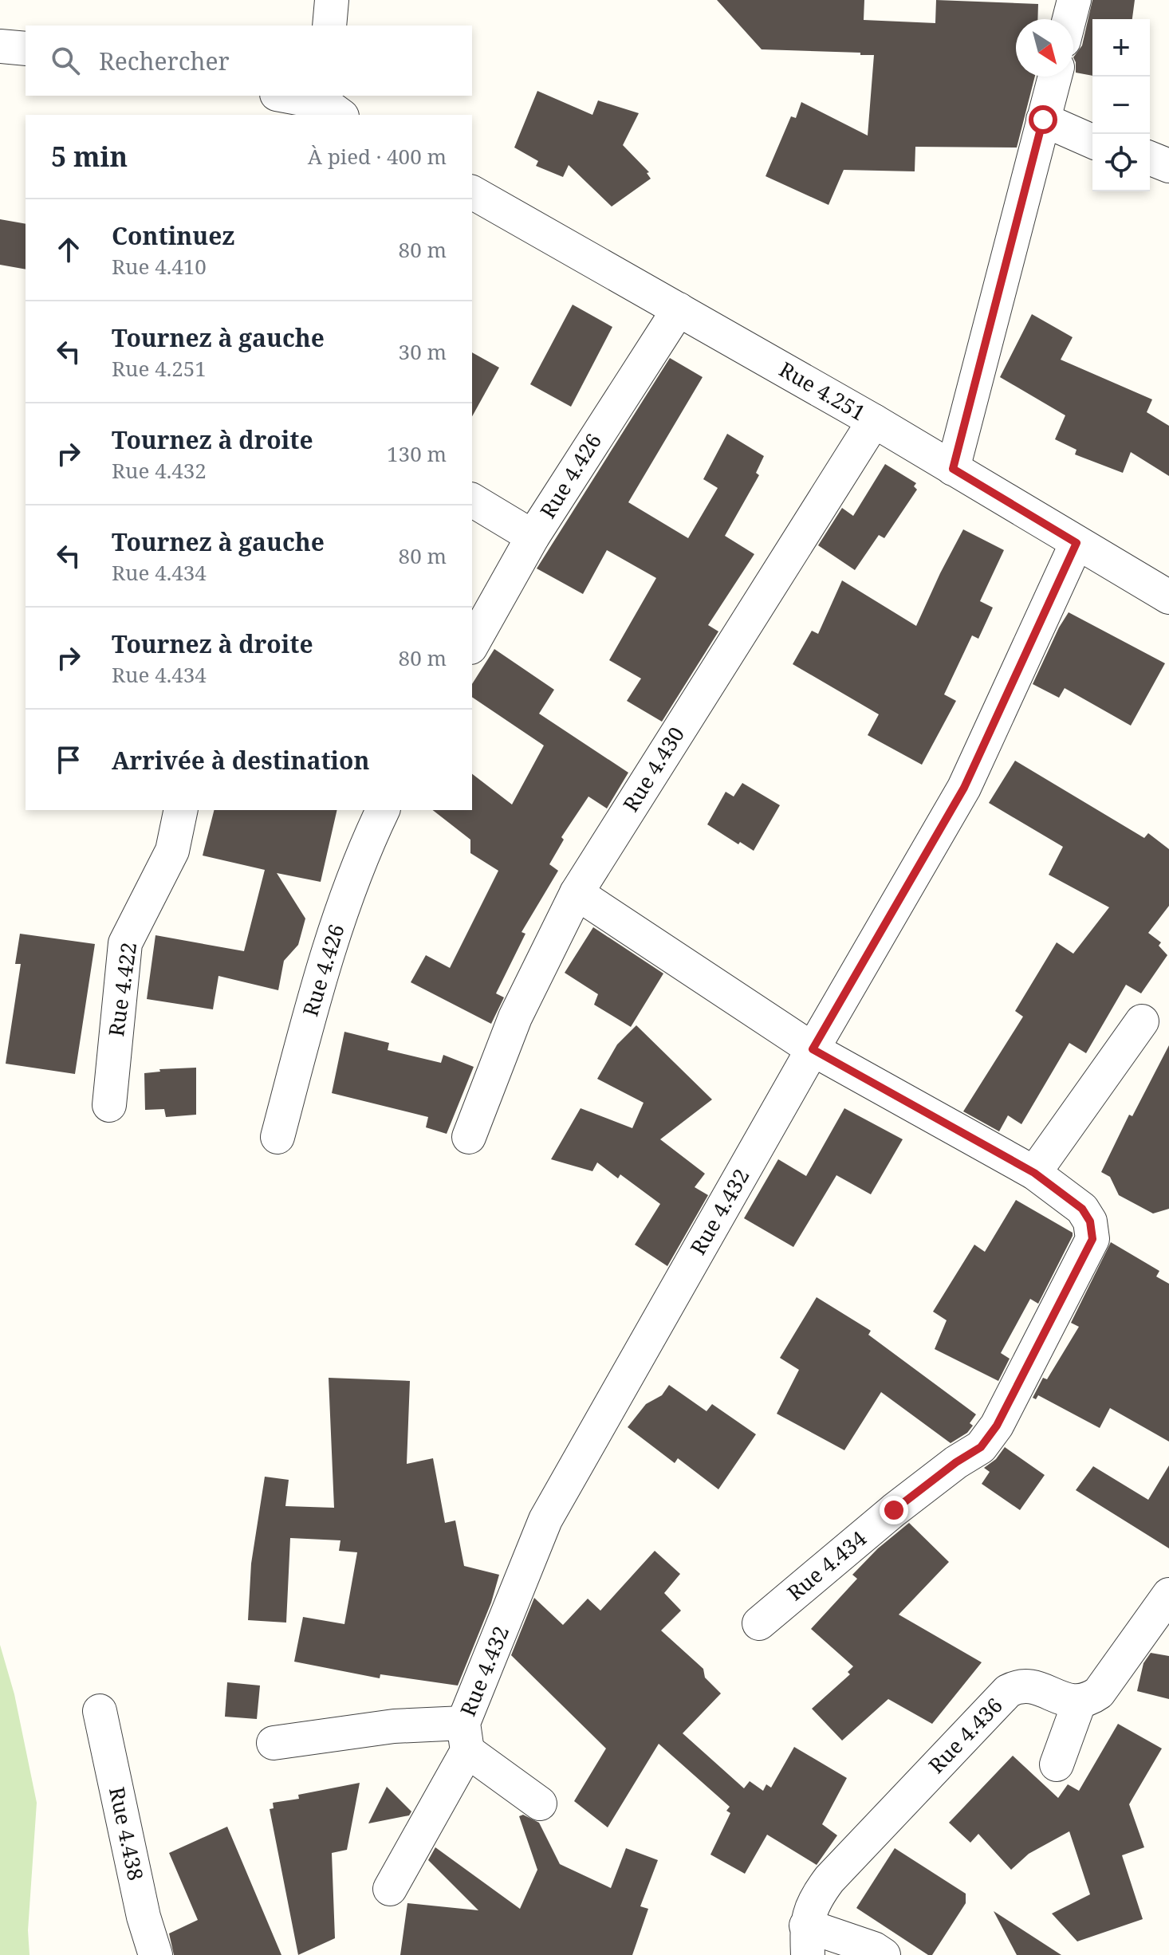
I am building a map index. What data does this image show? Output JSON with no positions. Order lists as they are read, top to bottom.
{
  "streets": {
    "street": [
      "Rue 4.251",
      "Rue 4.426",
      "Rue 4.430",
      "Rue 4.422",
      "Rue 4.432",
      "Rue 4.434",
      "Rue 4.436",
      "Rue 4.438"
    ]
  },
  "crossings": [
    ["Rue 4.251", "Rue 4.426"],
    ["Rue 4.251", "Rue 4.430"],
    ["Rue 4.251", "Rue 4.432"],
    ["Rue 4.430", "Rue 4.434"],
    ["Rue 4.432", "Rue 4.434"]
  ],
  "north": "bottom right",
  "page": {
    "map_buttons": ["+", "−"],
    "search": "Rechercher",
    "heading": ["5 min", "À pied · 400 m"],
    "list": [
      ["Continuez", "Rue 4.410", "80 m"],
      ["Tournez à gauche", "Rue 4.251", "30 m"],
      ["Tournez à droite", "Rue 4.432", "130 m"],
      ["Tournez à gauche", "Rue 4.434", "80 m"],
      ["Tournez à droite", "Rue 4.434", "80 m"],
      "Arrivée à destination"
    ]
  }
}
